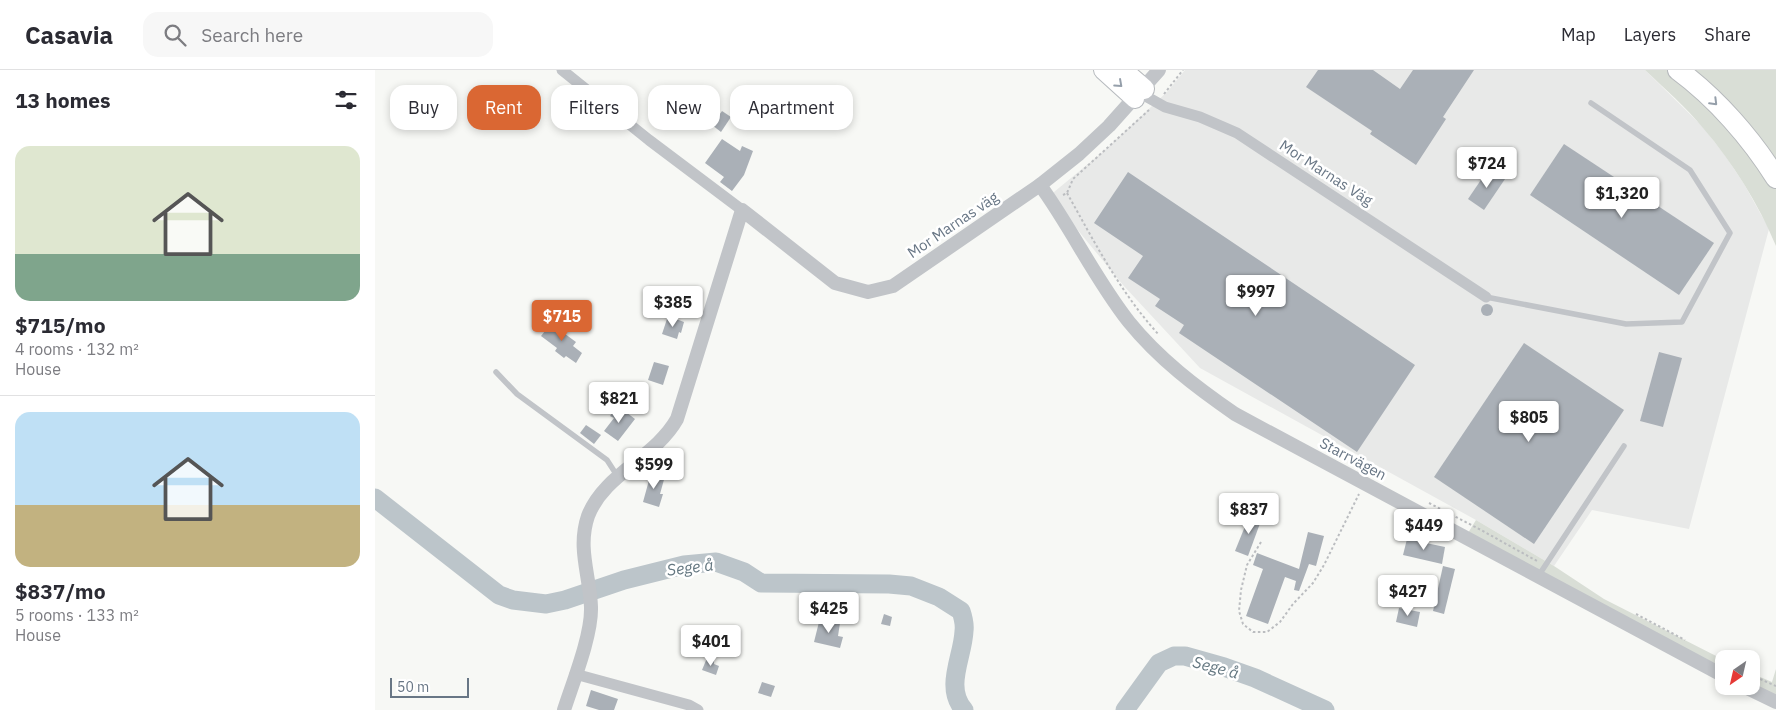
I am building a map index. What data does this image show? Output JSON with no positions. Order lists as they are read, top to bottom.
{
  "streets": {
    "street": ["Mor Marnas Väg", "Mor Marnas väg", "Starrvägen"]
  },
  "crossings": [
    ["Mor Marnas Väg", "Mor Marnas väg"],
    ["Mor Marnas väg", "Starrvägen"]
  ],
  "water": ["Sege å"],
  "scale_bar": "50 m",
  "north": "bottom left",
  "page": {
    "header": "Casavia",
    "search": "Search here",
    "nav": ["Map", "Layers", "Share"],
    "heading": "13 homes",
    "chip": [
      "Buy",
      "Rent",
      "Filters",
      "New",
      "Apartment"
    ],
    "list": [
      {
        "name": "$715/mo",
        "note": "4 rooms · 132 m² · House"
      },
      {
        "name": "$837/mo",
        "note": "5 rooms · 133 m² · House"
      }
    ],
    "price": [
      "$724",
      "$1,320",
      "$997",
      "$385",
      "$715",
      "$821",
      "$805",
      "$599",
      "$837",
      "$449",
      "$427",
      "$425",
      "$401"
    ],
    "scale": "50 m"
  }
}
